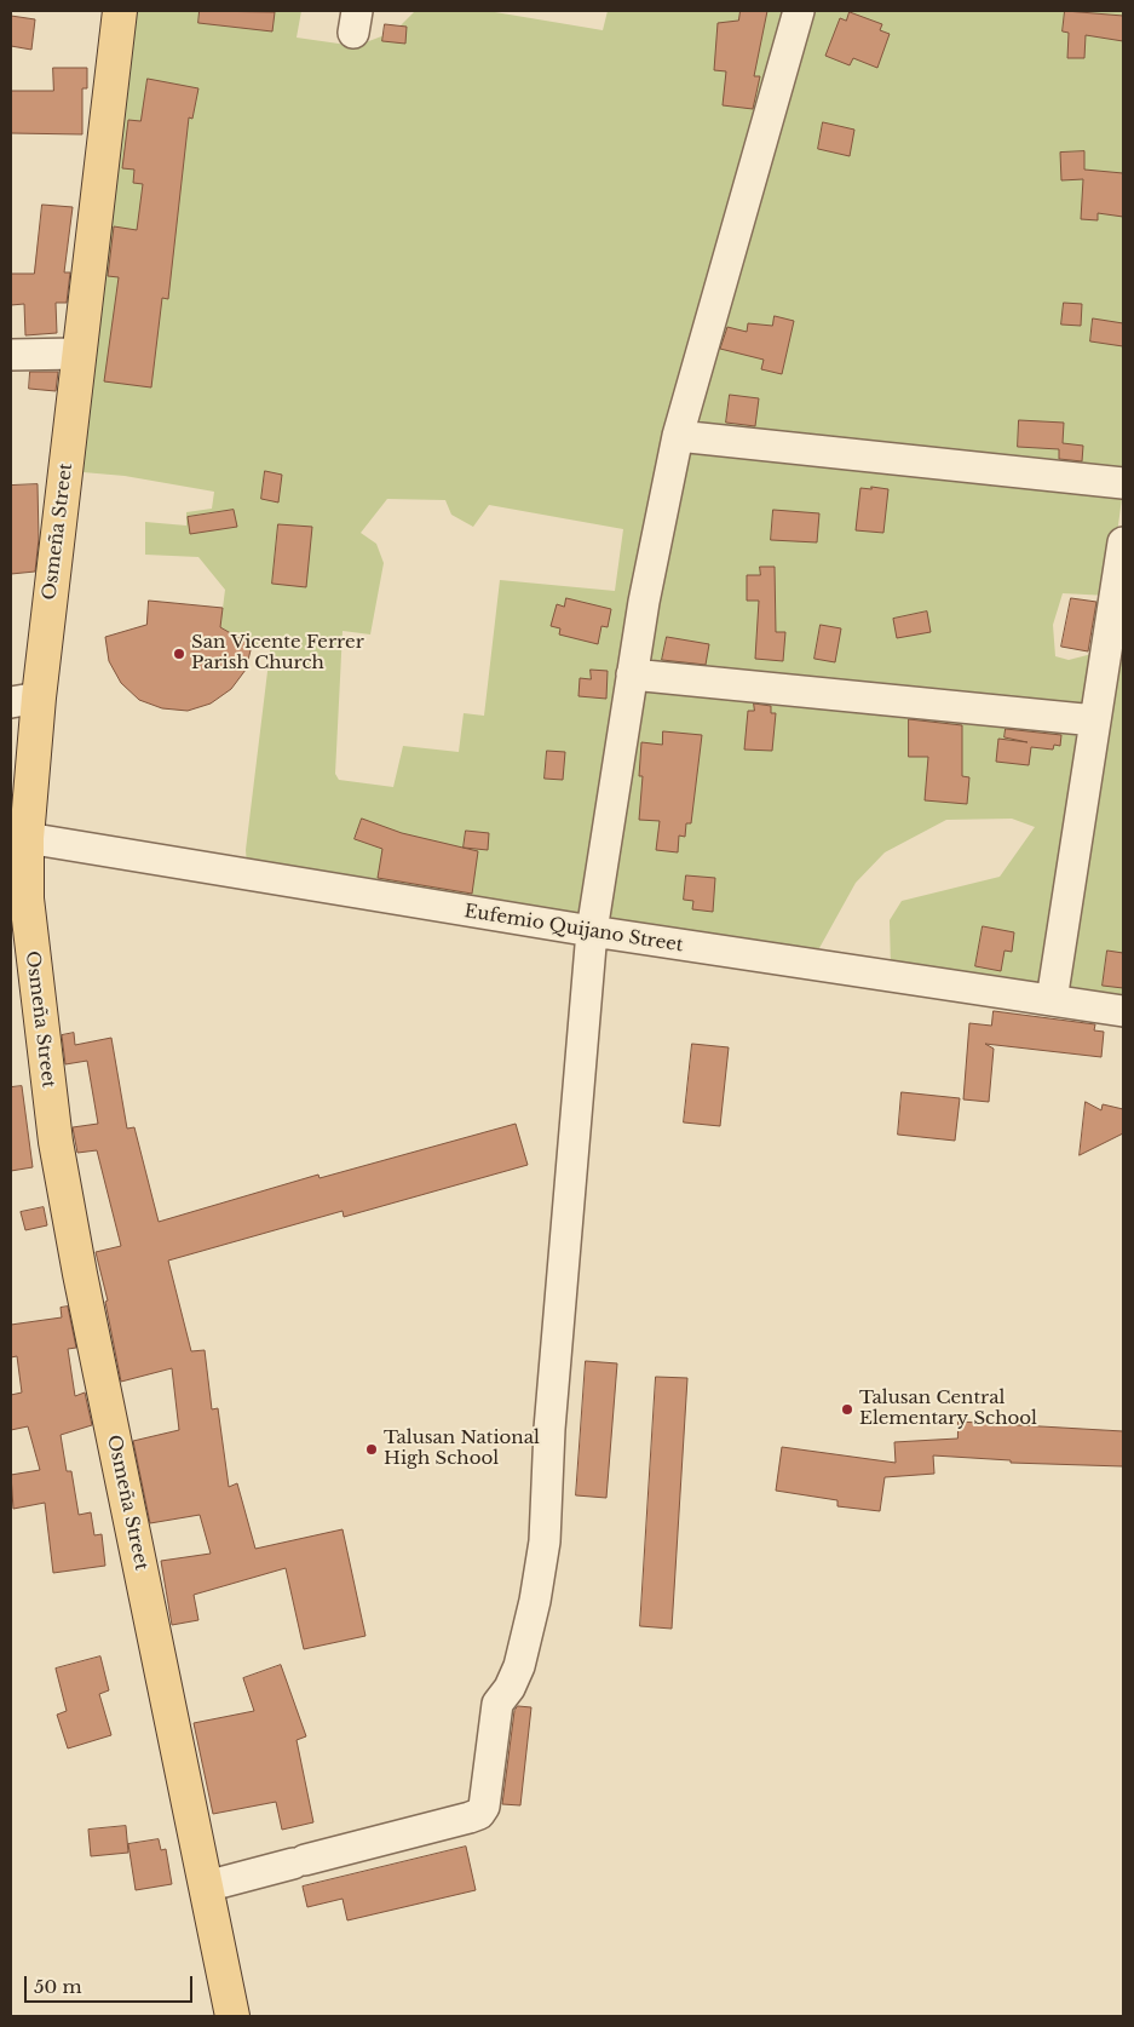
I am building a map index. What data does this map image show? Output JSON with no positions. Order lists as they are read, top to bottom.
{
  "streets": {
    "main road": ["Osmeña Street"],
    "street": ["Eufemio Quijano Street"]
  },
  "crossings": [
    ["Osmeña Street", "Eufemio Quijano Street"]
  ],
  "places": ["San Vicente Ferrer Parish Church", "Talusan Central Elementary School", "Talusan National High School"],
  "scale_bar": "50 m"
}
